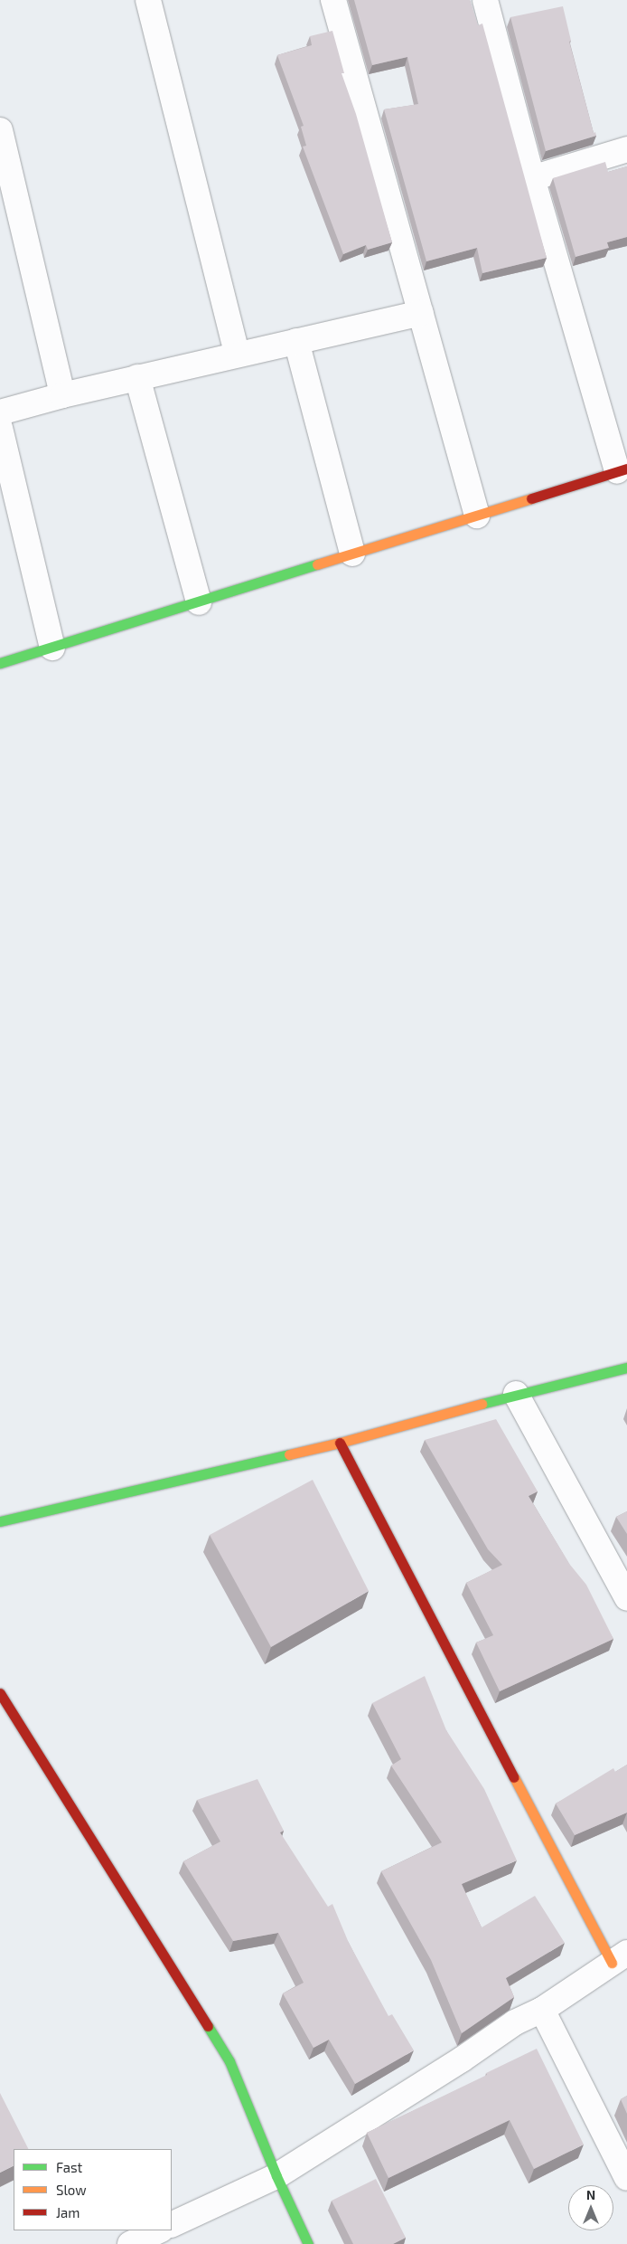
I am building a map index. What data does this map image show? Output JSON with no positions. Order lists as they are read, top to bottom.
{
  "legend": ["Fast", "Slow", "Jam"],
  "north": "top"
}
